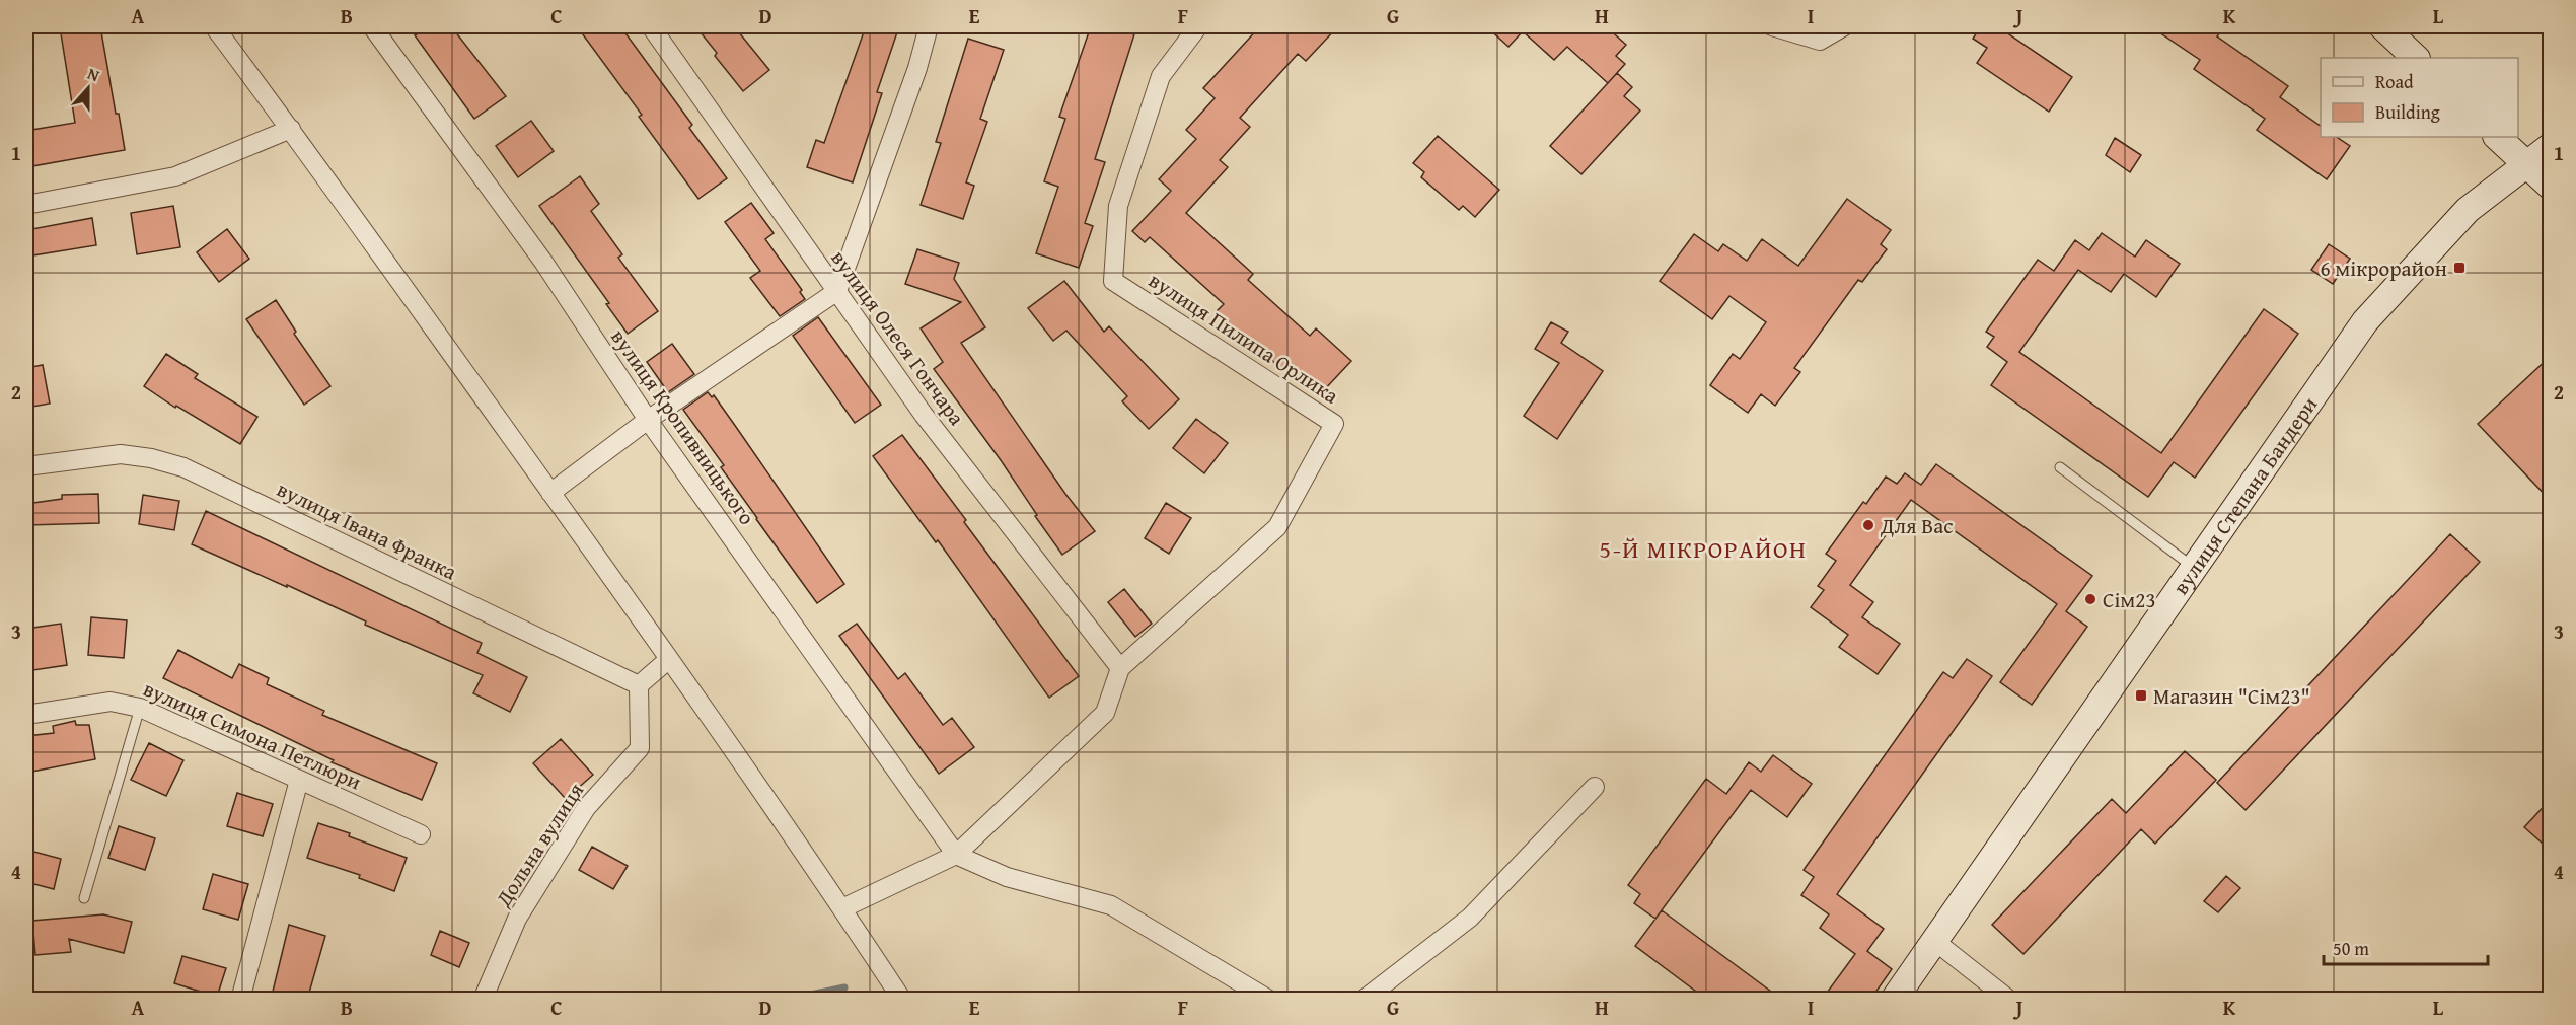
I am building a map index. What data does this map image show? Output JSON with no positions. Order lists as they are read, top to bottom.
{
  "streets": {
    "street": [
      "вулиця Олеся Гончара",
      "вулиця Пилипа Орлика",
      "вулиця Кропивницького",
      "вулиця Степана Бандери",
      "вулиця Івана Франка",
      "вулиця Симона Петлюри",
      "Дольна вулиця"
    ]
  },
  "crossings": [
    ["вулиця Олеся Гончара", "вулиця Пилипа Орлика"],
    ["вулиця Івана Франка", "Дольна вулиця"]
  ],
  "districts": ["5-Й МІКРОРАЙОН"],
  "places": {
    "transit": ["6 мікрорайон", "Магазин \"Сім23\""],
    "other": ["Для Вас", "Сім23"]
  },
  "legend": ["Road", "Building"],
  "scale_bar": "50 m",
  "north": "top",
  "grid": {
    "columns": [
      "A",
      "B",
      "C",
      "D",
      "E",
      "F",
      "G",
      "H",
      "I",
      "J",
      "K",
      "L"
    ],
    "rows": [
      "1",
      "2",
      "3",
      "4"
    ]
  }
}
